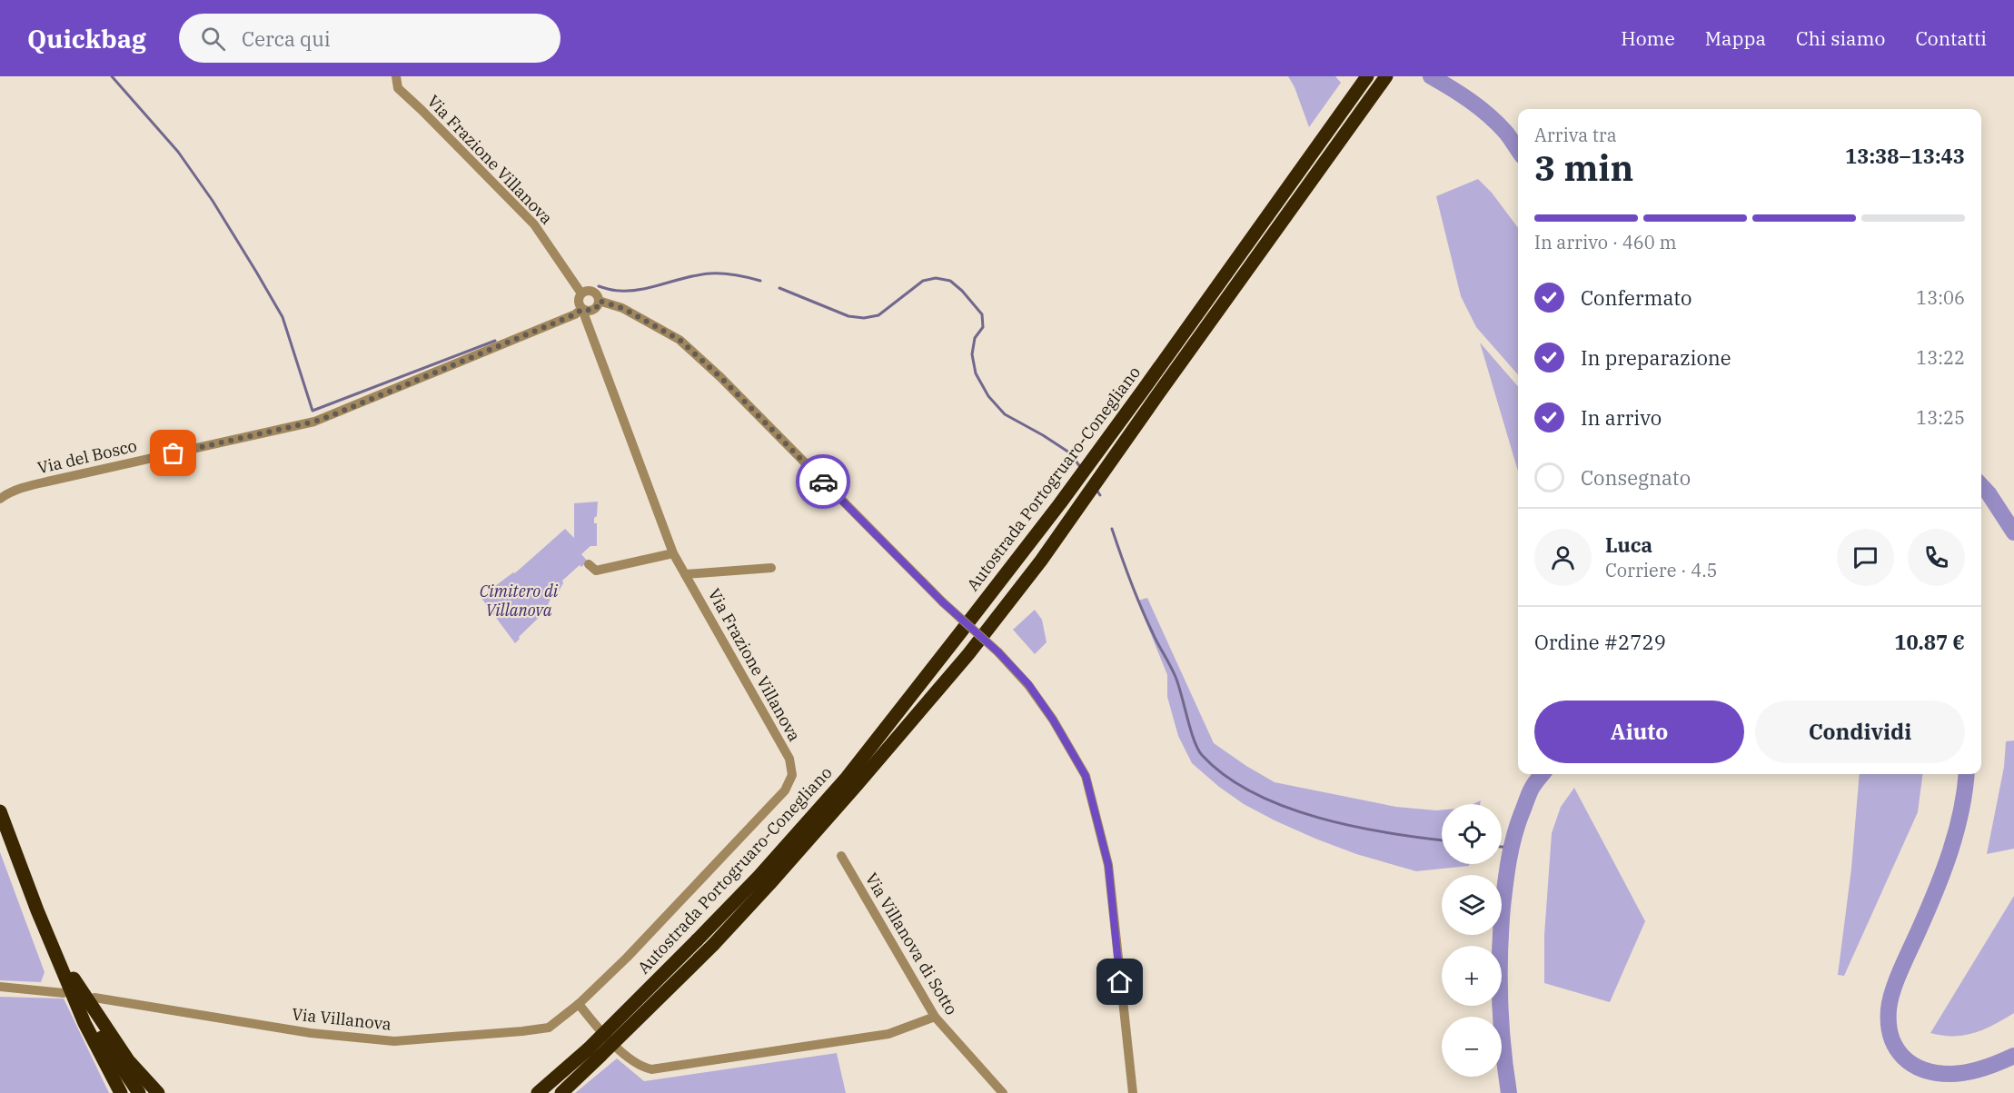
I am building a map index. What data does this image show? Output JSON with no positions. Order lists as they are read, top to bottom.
{
  "streets": {
    "highway": ["Autostrada Portogruaro-Conegliano"],
    "street": [
      "Via Frazione Villanova",
      "Via del Bosco",
      "Via Villanova di Sotto",
      "Via Villanova"
    ]
  },
  "crossings": [
    ["Via Frazione Villanova", "Via del Bosco"],
    ["Via Frazione Villanova", "Via Villanova"]
  ],
  "parks": ["Cimitero di Villanova"],
  "page": {
    "header": "Quickbag",
    "search": "Cerca qui",
    "nav": [
      "Home",
      "Mappa",
      "Chi siamo",
      "Contatti"
    ],
    "heading": ["3 min", "Arriva tra", "13:38–13:43"],
    "panel": [
      "Luca",
      "Corriere · 4.5",
      "Ordine #2729",
      "10.87 €"
    ],
    "bar": "In arrivo · 460 m",
    "list": [
      ["Confermato", "13:06"],
      ["In preparazione", "13:22"],
      ["In arrivo", "13:25"],
      "Consegnato"
    ],
    "buttons": ["Aiuto", "Condividi"],
    "map_buttons": ["+", "−"]
  }
}
